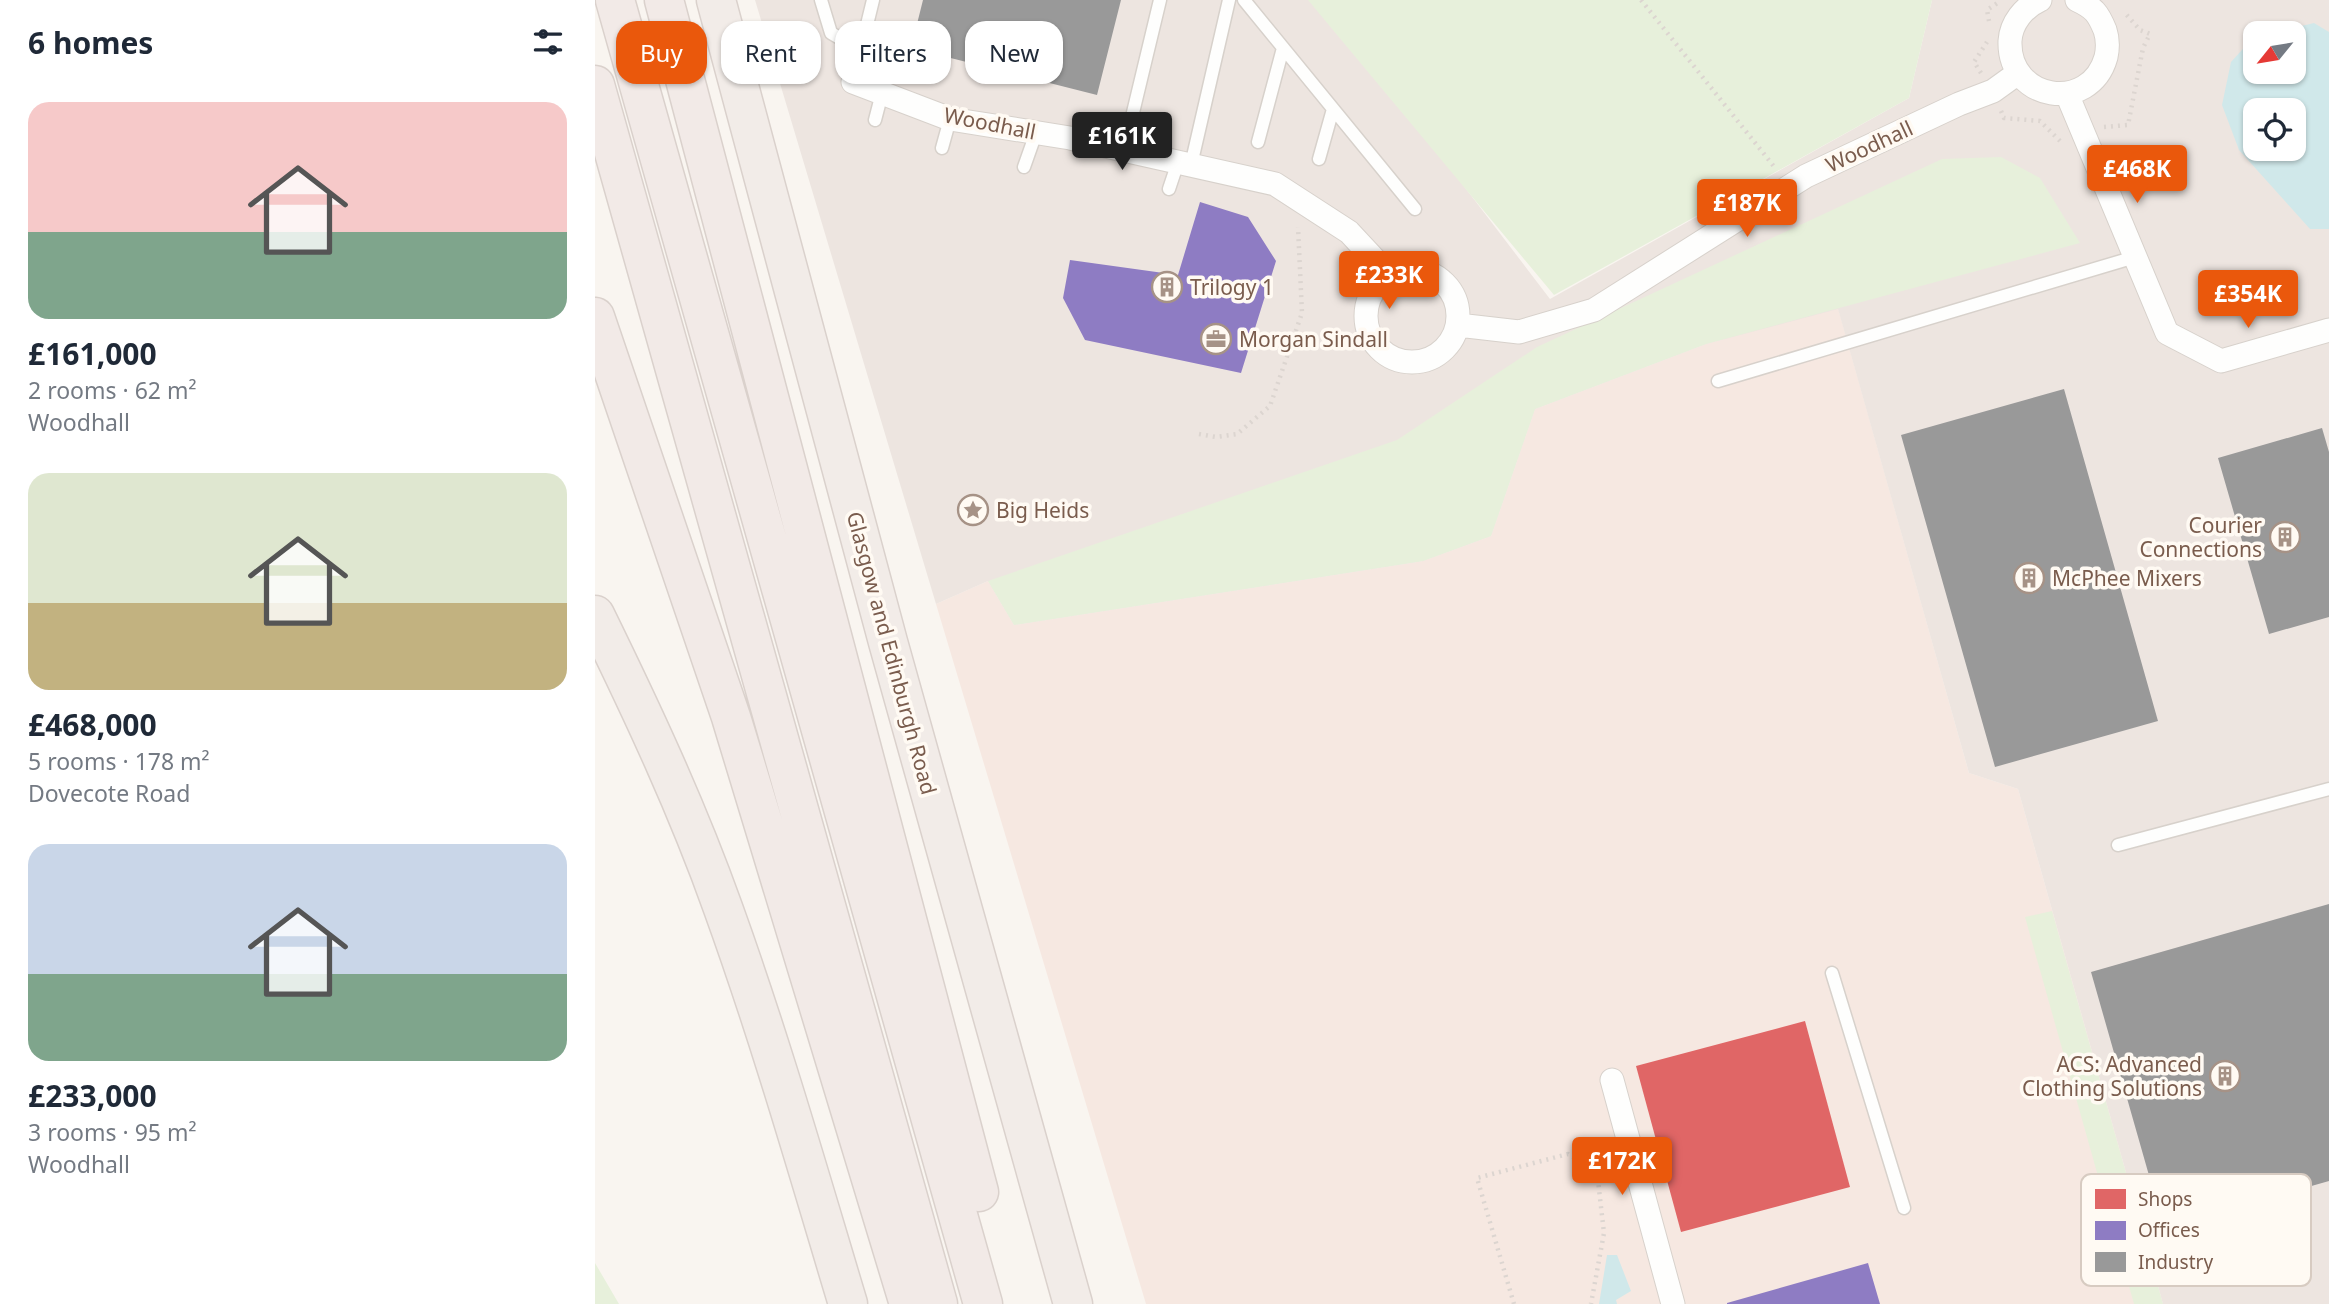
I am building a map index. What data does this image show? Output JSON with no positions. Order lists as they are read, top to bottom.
{
  "streets": {
    "highway": ["Glasgow and Edinburgh Road"],
    "street": ["Woodhall"]
  },
  "places": {
    "building": [
      "Trilogy 1",
      "Courier Connections",
      "McPhee Mixers",
      "ACS: Advanced Clothing Solutions"
    ],
    "office": ["Morgan Sindall"],
    "place": ["Big Heids"]
  },
  "legend": ["Shops", "Offices", "Industry"],
  "north": "bottom left",
  "page": {
    "heading": "6 homes",
    "chip": [
      "Buy",
      "Rent",
      "Filters",
      "New"
    ],
    "list": [
      {
        "name": "£161,000",
        "note": "2 rooms · 62 m² · Woodhall"
      },
      {
        "name": "£468,000",
        "note": "5 rooms · 178 m² · Dovecote Road"
      },
      {
        "name": "£233,000",
        "note": "3 rooms · 95 m² · Woodhall"
      }
    ],
    "price": [
      "£161K",
      "£468K",
      "£187K",
      "£233K",
      "£354K",
      "£172K"
    ]
  }
}
